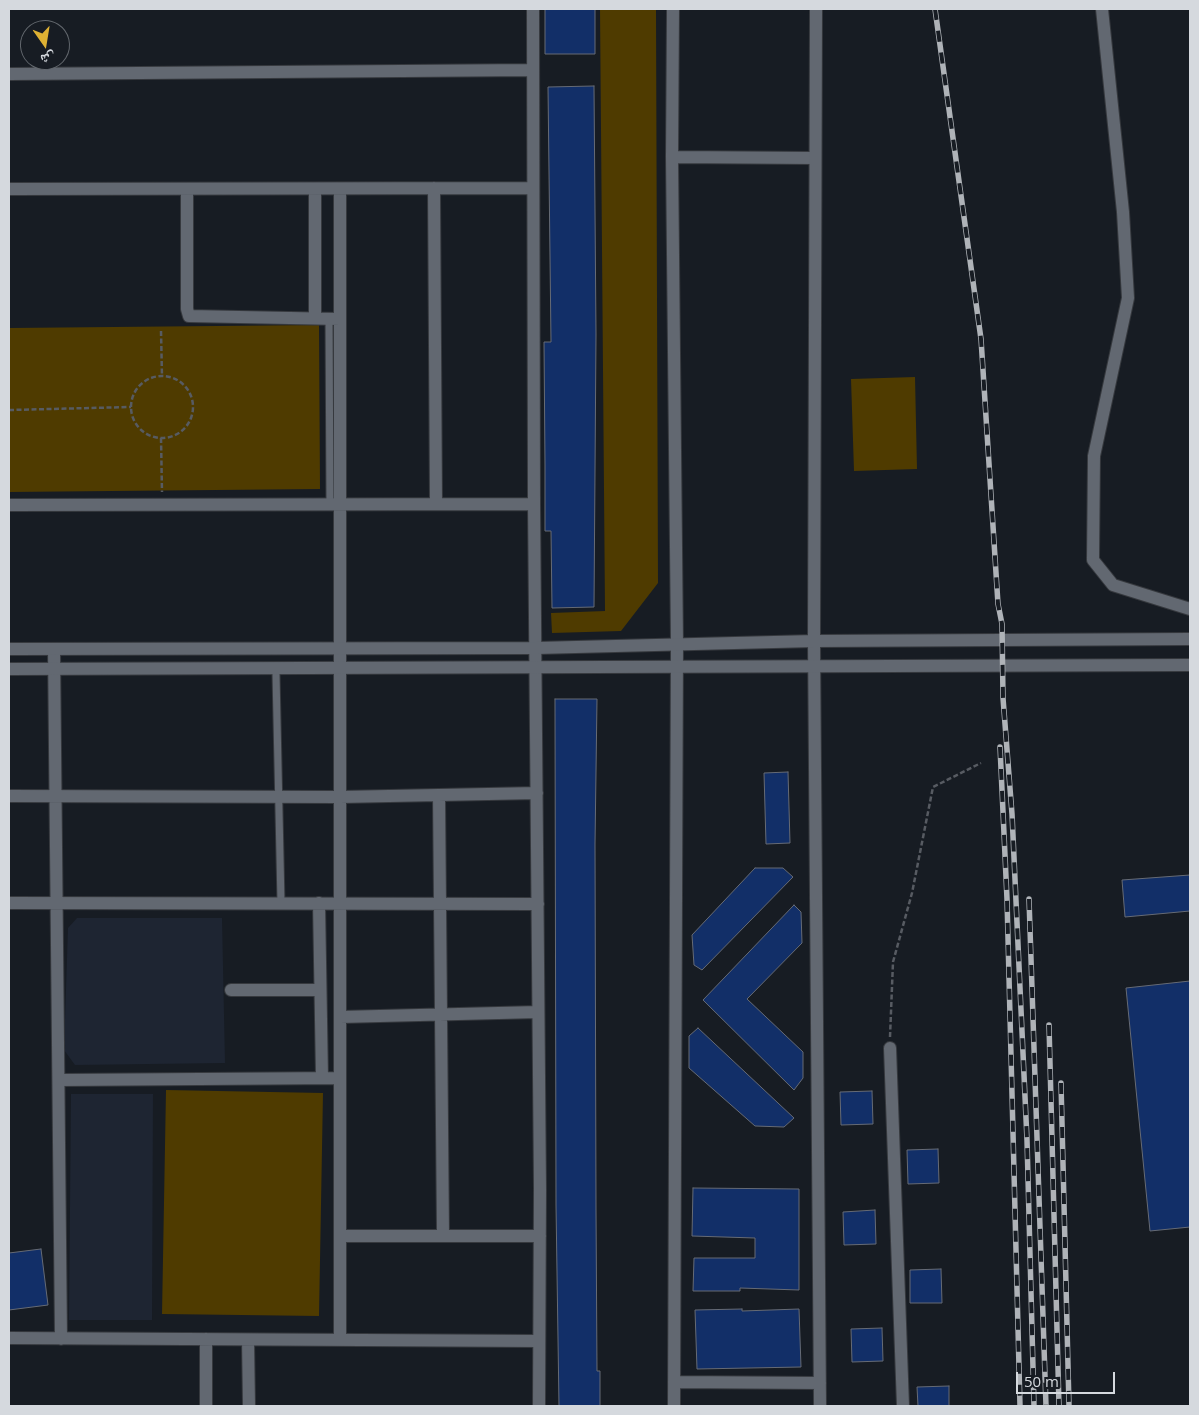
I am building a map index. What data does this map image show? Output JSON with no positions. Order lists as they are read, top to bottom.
{
  "scale_bar": "50 m",
  "north": "bottom"
}
